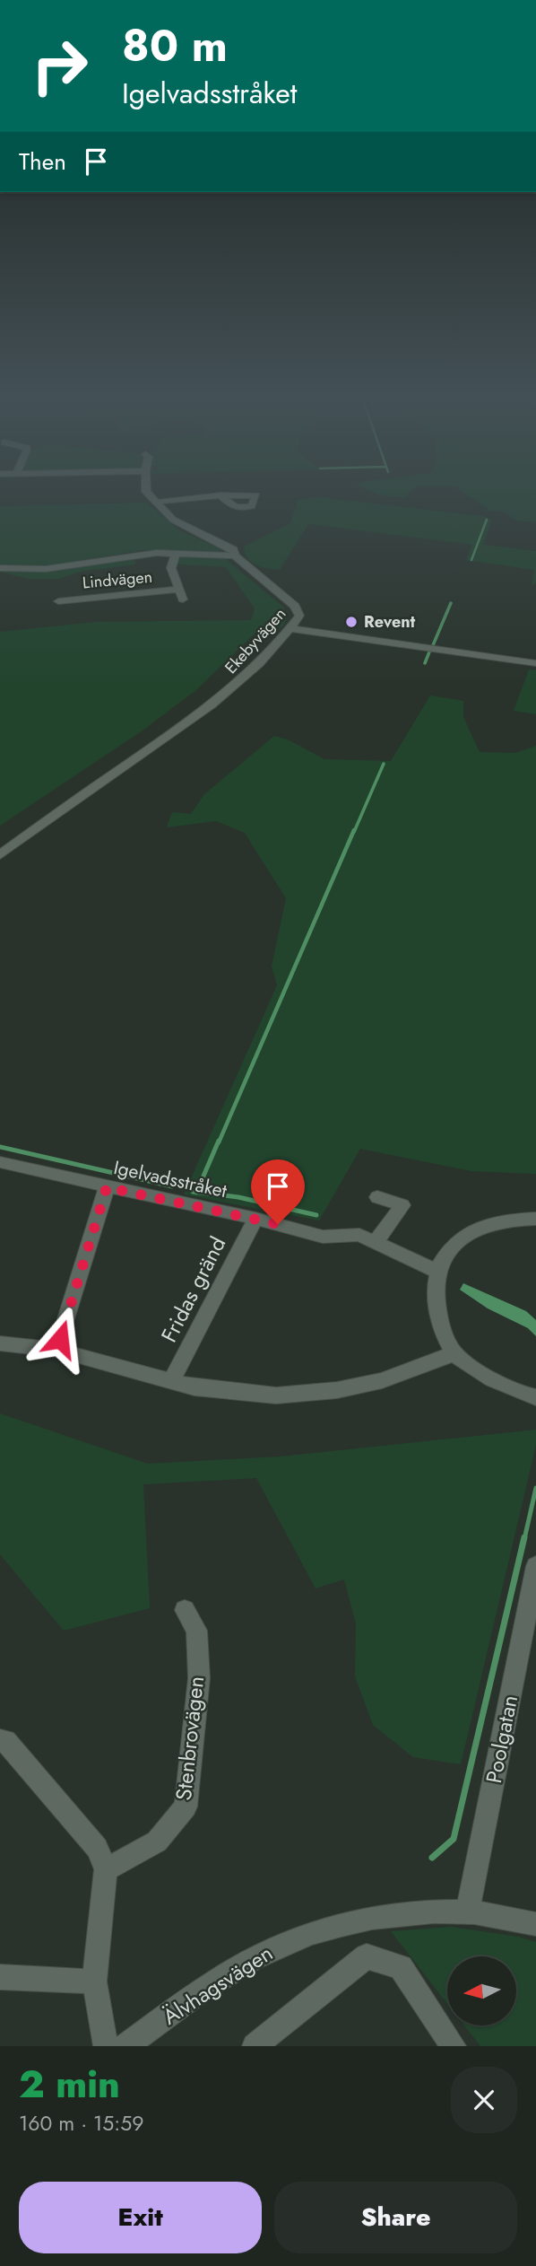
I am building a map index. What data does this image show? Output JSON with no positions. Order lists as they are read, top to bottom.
{
  "streets": {
    "street": [
      "Lindvägen",
      "Ekebyvägen",
      "Igelvadsstråket",
      "Fridas gränd",
      "Stenbrovägen",
      "Poolgatan",
      "Älvhagsvägen"
    ]
  },
  "crossings": [
    ["Igelvadsstråket", "Fridas gränd"],
    ["Poolgatan", "Älvhagsvägen"]
  ],
  "places": ["Revent"],
  "north": "left",
  "page": {
    "turn": ["80 m", "Igelvadsstråket"],
    "then": "Then",
    "heading": ["2 min", "160 m · 15:59"],
    "buttons": ["Exit", "Share"]
  }
}
